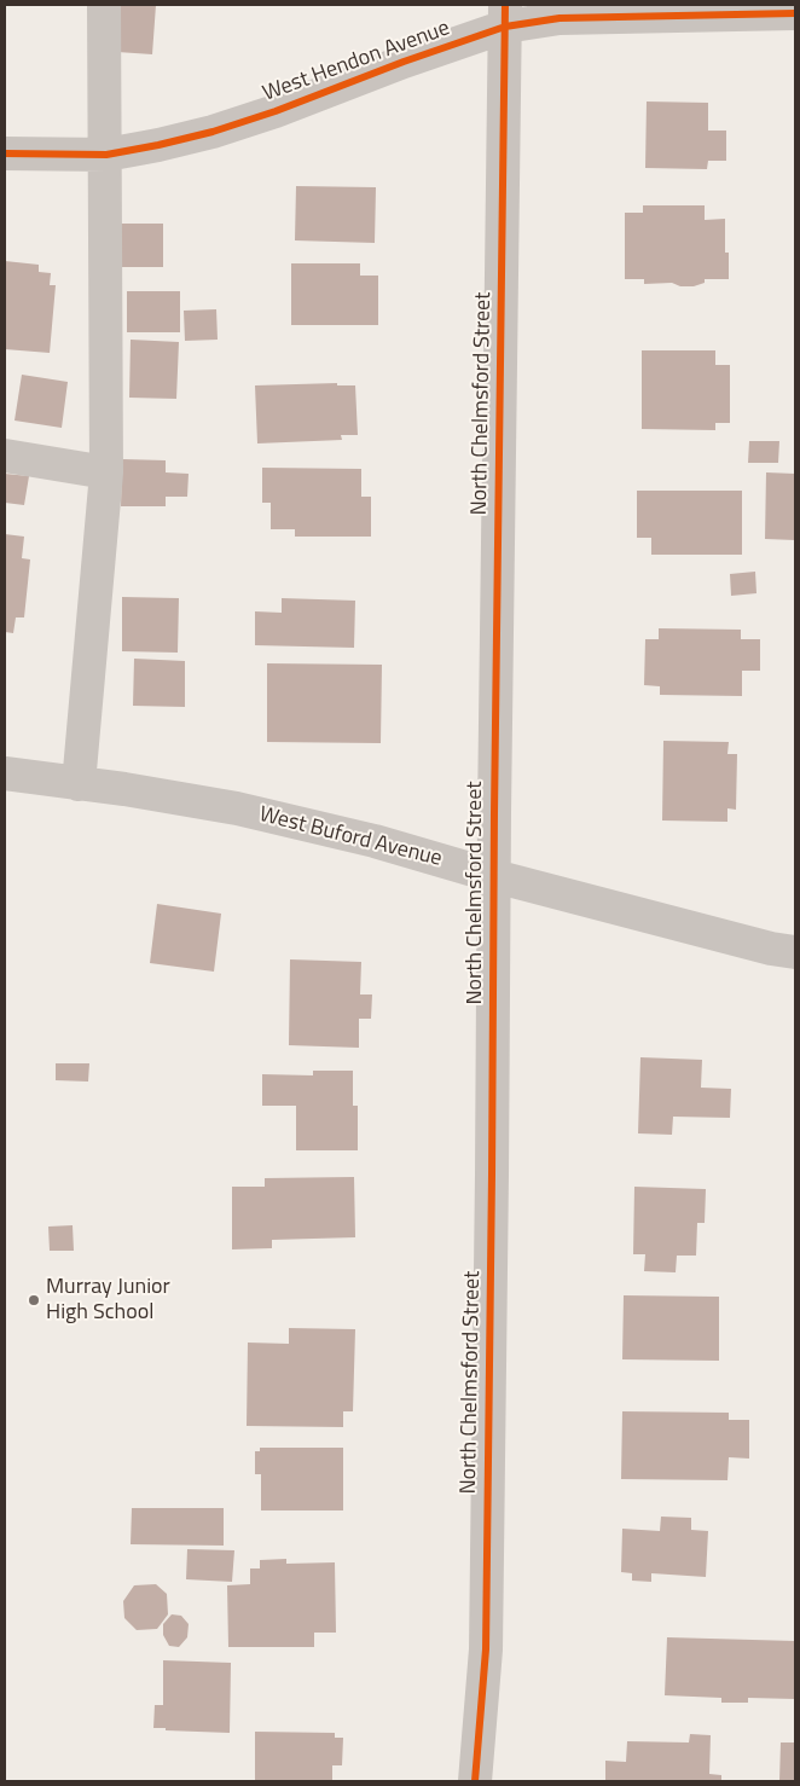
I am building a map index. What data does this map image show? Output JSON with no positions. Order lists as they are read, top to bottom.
{
  "streets": {
    "street": ["West Hendon Avenue", "North Chelmsford Street", "West Buford Avenue"]
  },
  "crossings": [
    ["West Hendon Avenue", "North Chelmsford Street"],
    ["North Chelmsford Street", "West Buford Avenue"]
  ],
  "places": ["Murray Junior High School"]
}
